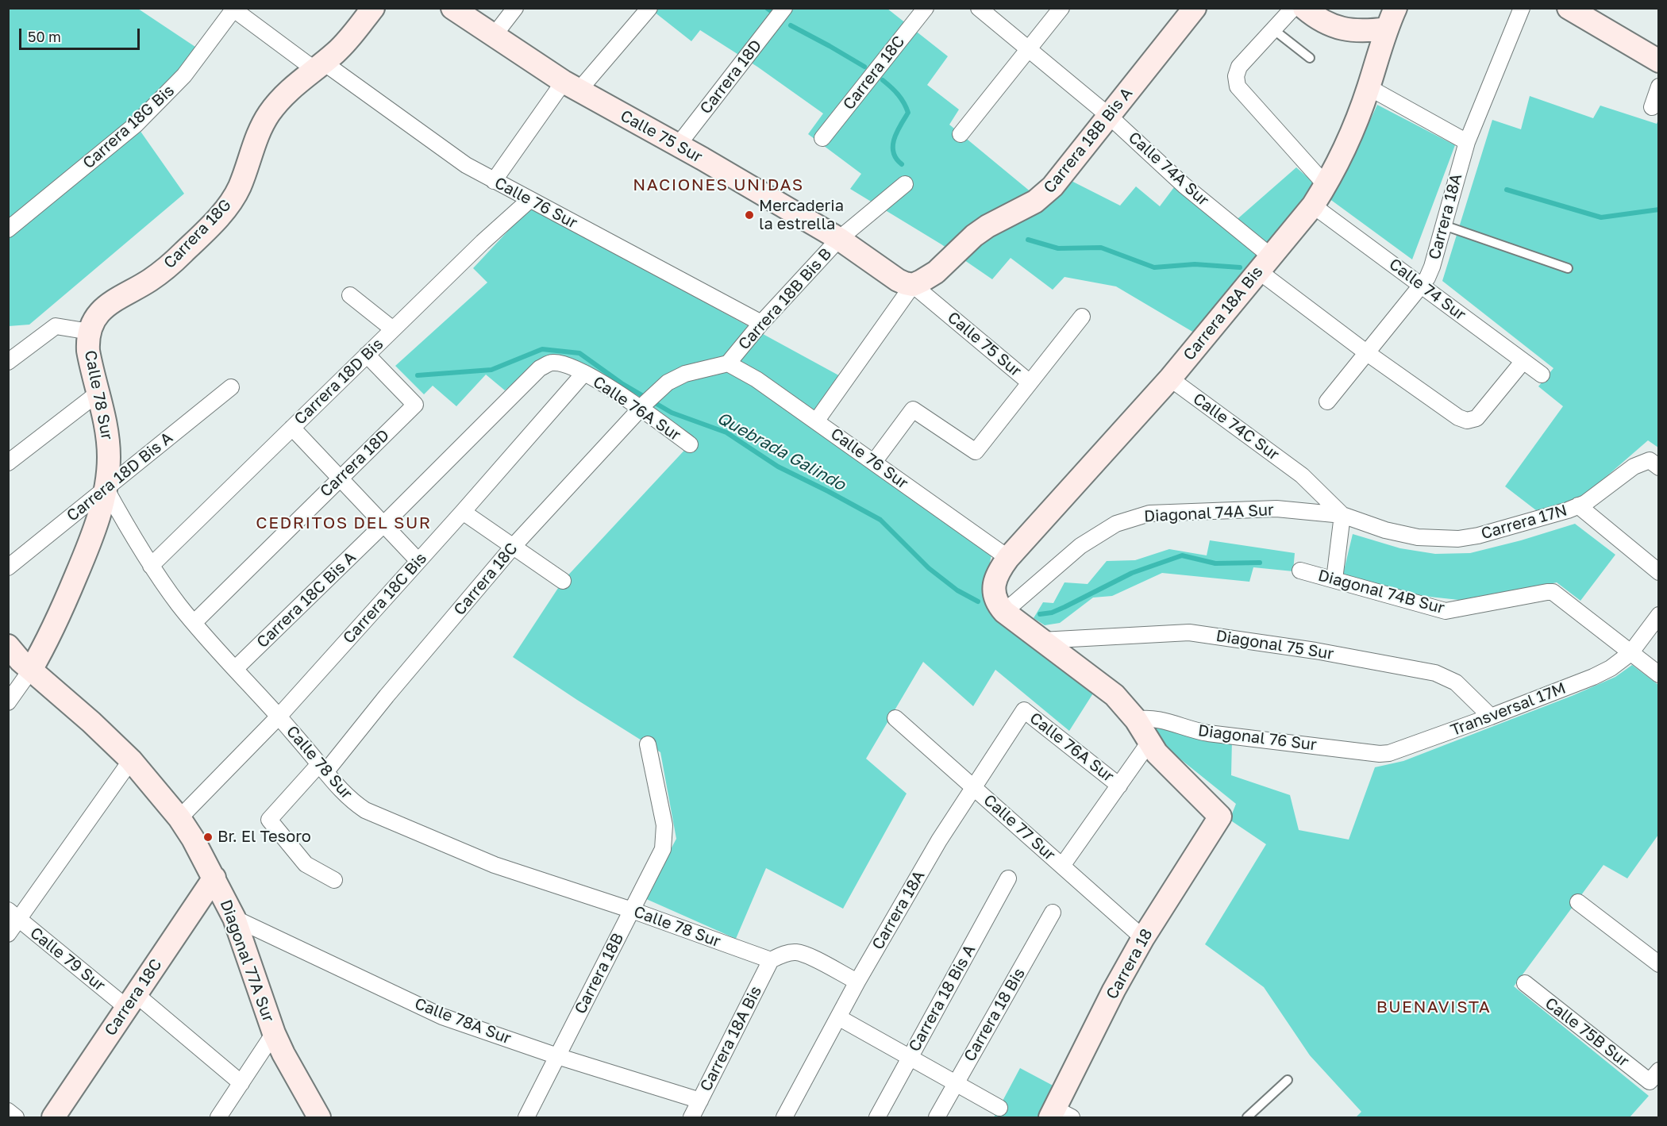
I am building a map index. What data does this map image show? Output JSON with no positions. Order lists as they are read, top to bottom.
{
  "streets": {
    "street": [
      "Carrera 18C",
      "Carrera 18D",
      "Carrera 18G Bis",
      "Calle 75 Sur",
      "Carrera 18B Bis A",
      "Calle 74A Sur",
      "Calle 76 Sur",
      "Carrera 18A",
      "Carrera 18G",
      "Calle 74 Sur",
      "Carrera 18B Bis B",
      "Carrera 18A Bis",
      "Carrera 18D Bis",
      "Calle 78 Sur",
      "Calle 76A Sur",
      "Calle 74C Sur",
      "Carrera 18D Bis A",
      "Diagonal 74A Sur",
      "Carrera 17N",
      "Diagonal 74B Sur",
      "Carrera 18C Bis",
      "Carrera 18C Bis A",
      "Diagonal 75 Sur",
      "Transversal 17M",
      "Diagonal 76 Sur",
      "Calle 77 Sur",
      "Calle 79 Sur",
      "Diagonal 77A Sur",
      "Carrera 18",
      "Carrera 18B",
      "Carrera 18 Bis A",
      "Carrera 18 Bis",
      "Calle 78A Sur",
      "Calle 75B Sur"
    ]
  },
  "crossings": [
    ["Carrera 18C", "Carrera 18B Bis B"],
    ["Carrera 18C", "Calle 78 Sur"],
    ["Carrera 18C", "Calle 76A Sur"],
    ["Carrera 18C", "Calle 79 Sur"],
    ["Carrera 18C", "Diagonal 77A Sur"],
    ["Carrera 18D", "Calle 75 Sur"],
    ["Carrera 18D", "Carrera 18D Bis"],
    ["Carrera 18D", "Calle 78 Sur"],
    ["Carrera 18G Bis", "Calle 76 Sur"],
    ["Calle 75 Sur", "Carrera 18B Bis A"],
    ["Calle 75 Sur", "Carrera 18B Bis B"],
    ["Carrera 18B Bis A", "Calle 74A Sur"],
    ["Carrera 18B Bis A", "Calle 76 Sur"],
    ["Calle 74A Sur", "Carrera 18A"],
    ["Calle 74A Sur", "Calle 74 Sur"],
    ["Calle 74A Sur", "Carrera 18A Bis"],
    ["Calle 76 Sur", "Carrera 18G"],
    ["Calle 76 Sur", "Carrera 18B Bis B"],
    ["Calle 76 Sur", "Carrera 18A Bis"],
    ["Calle 76 Sur", "Carrera 18D Bis"],
    ["Carrera 18A", "Calle 74 Sur"],
    ["Carrera 18A", "Calle 76A Sur"],
    ["Carrera 18A", "Calle 77 Sur"],
    ["Carrera 18G", "Calle 78 Sur"],
    ["Calle 74 Sur", "Carrera 18A Bis"],
    ["Carrera 18B Bis B", "Calle 76A Sur"],
    ["Carrera 18A Bis", "Calle 78 Sur"],
    ["Carrera 18A Bis", "Calle 74C Sur"],
    ["Carrera 18A Bis", "Diagonal 74A Sur"],
    ["Carrera 18A Bis", "Calle 78A Sur"],
    ["Carrera 18D Bis", "Calle 78 Sur"],
    ["Calle 78 Sur", "Carrera 18D Bis A"],
    ["Calle 78 Sur", "Carrera 18C Bis"],
    ["Calle 78 Sur", "Carrera 18C Bis A"],
    ["Calle 78 Sur", "Carrera 18B"],
    ["Calle 76A Sur", "Carrera 18C Bis"],
    ["Calle 76A Sur", "Carrera 18C Bis A"],
    ["Calle 74C Sur", "Diagonal 74A Sur"],
    ["Diagonal 74A Sur", "Carrera 17N"],
    ["Diagonal 74B Sur", "Transversal 17M"],
    ["Carrera 18C Bis", "Diagonal 77A Sur"],
    ["Diagonal 75 Sur", "Transversal 17M"],
    ["Transversal 17M", "Diagonal 76 Sur"],
    ["Calle 77 Sur", "Carrera 18"],
    ["Diagonal 77A Sur", "Calle 78A Sur"],
    ["Carrera 18B", "Calle 78A Sur"]
  ],
  "districts": ["NACIONES UNIDAS", "CEDRITOS DEL SUR", "BUENAVISTA"],
  "water": ["Quebrada Galindo"],
  "places": ["Mercaderia la estrella", "Br. El Tesoro"],
  "scale_bar": "50 m"
}
